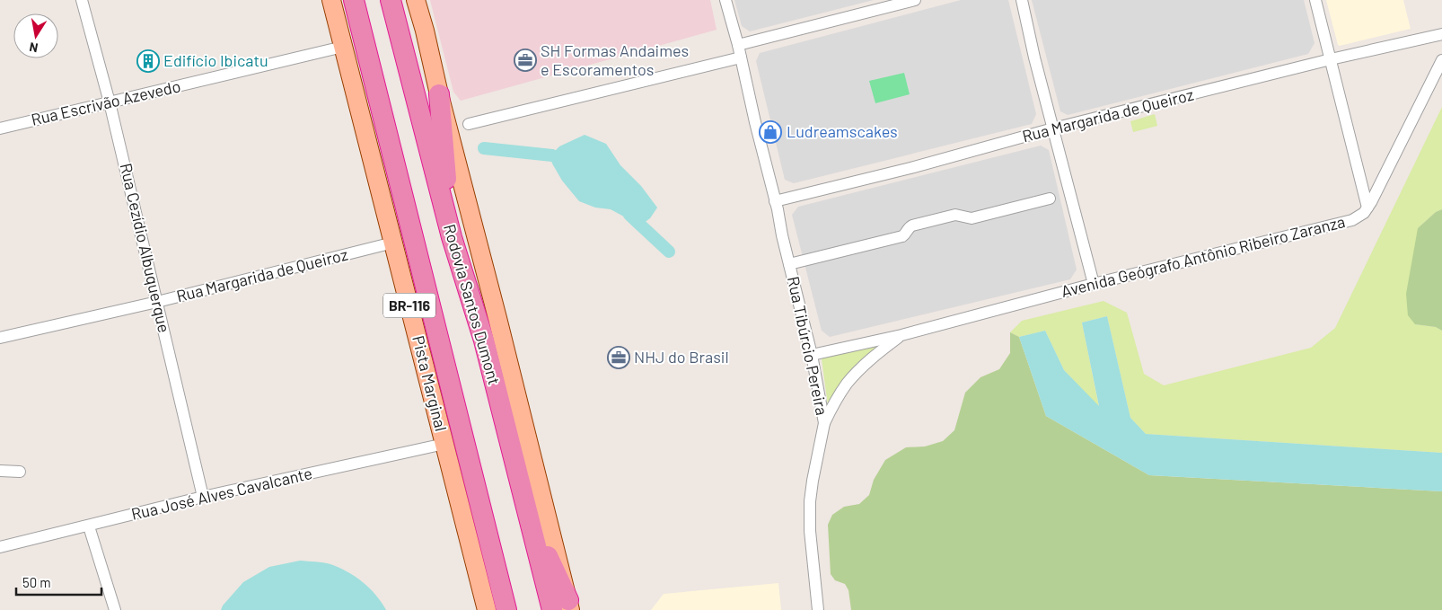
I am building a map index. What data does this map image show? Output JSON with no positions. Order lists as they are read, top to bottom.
{
  "streets": {
    "highway": ["Rodovia Santos Dumont", "BR-116"],
    "main road": ["Pista Marginal"],
    "street": [
      "Rua Escrivão Azevedo",
      "Rua Margarida de Queiroz",
      "Rua Cezídio Albuquerque",
      "Avenida Geógrafo Antônio Ribeiro Zaranza",
      "Rua Tibúrcio Pereira",
      "Rua José Alves Cavalcante"
    ]
  },
  "crossings": [
    ["Rua Escrivão Azevedo", "Rua Cezídio Albuquerque"],
    ["Rua Escrivão Azevedo", "Pista Marginal"],
    ["Rua Margarida de Queiroz", "Rua Cezídio Albuquerque"],
    ["Rua Margarida de Queiroz", "Rua Tibúrcio Pereira"],
    ["Rua Margarida de Queiroz", "Pista Marginal"],
    ["Rua Cezídio Albuquerque", "Rua José Alves Cavalcante"],
    ["Avenida Geógrafo Antônio Ribeiro Zaranza", "Rua Tibúrcio Pereira"],
    ["Pista Marginal", "Rua José Alves Cavalcante"]
  ],
  "places": {
    "office": ["SH Formas Andaimes e Escoramentos", "NHJ do Brasil"],
    "building": ["Edifício Ibicatu"],
    "shop": ["Ludreamscakes"]
  },
  "scale_bar": "50 m",
  "north": "bottom"
}
